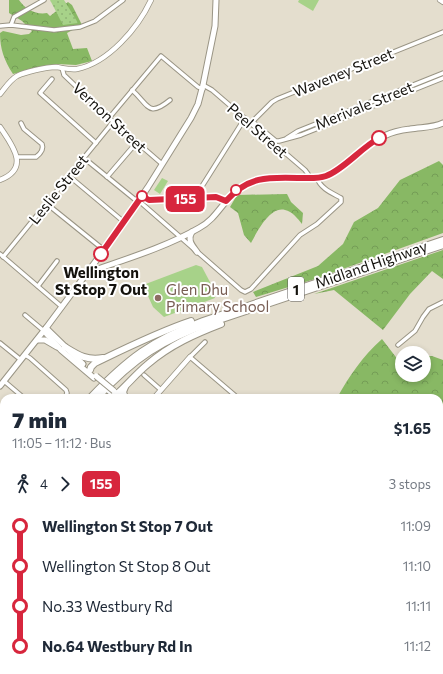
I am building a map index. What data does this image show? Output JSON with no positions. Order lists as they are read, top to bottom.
{
  "streets": {
    "highway": ["Midland Highway", "1"],
    "street": [
      "Waveney Street",
      "Merivale Street",
      "Vernon Street",
      "Peel Street",
      "Leslie Street"
    ]
  },
  "crossings": [
    ["Waveney Street", "Peel Street"],
    ["Vernon Street", "Leslie Street"]
  ],
  "places": ["Wellington St Stop 7 Out", "Glen Dhu Primary School"],
  "lines": ["bus line 155"],
  "page": {
    "on_map": "155",
    "heading": ["7 min", "11:05 – 11:12 · Bus", "$1.65"],
    "legs": ["4", "155", "3 stops"],
    "list": [
      {
        "name": "Wellington St Stop 7 Out",
        "value": "11:09"
      },
      {
        "name": "Wellington St Stop 8 Out",
        "value": "11:10"
      },
      {
        "name": "No.33 Westbury Rd",
        "value": "11:11"
      },
      {
        "name": "No.64 Westbury Rd In",
        "value": "11:12"
      }
    ]
  }
}
